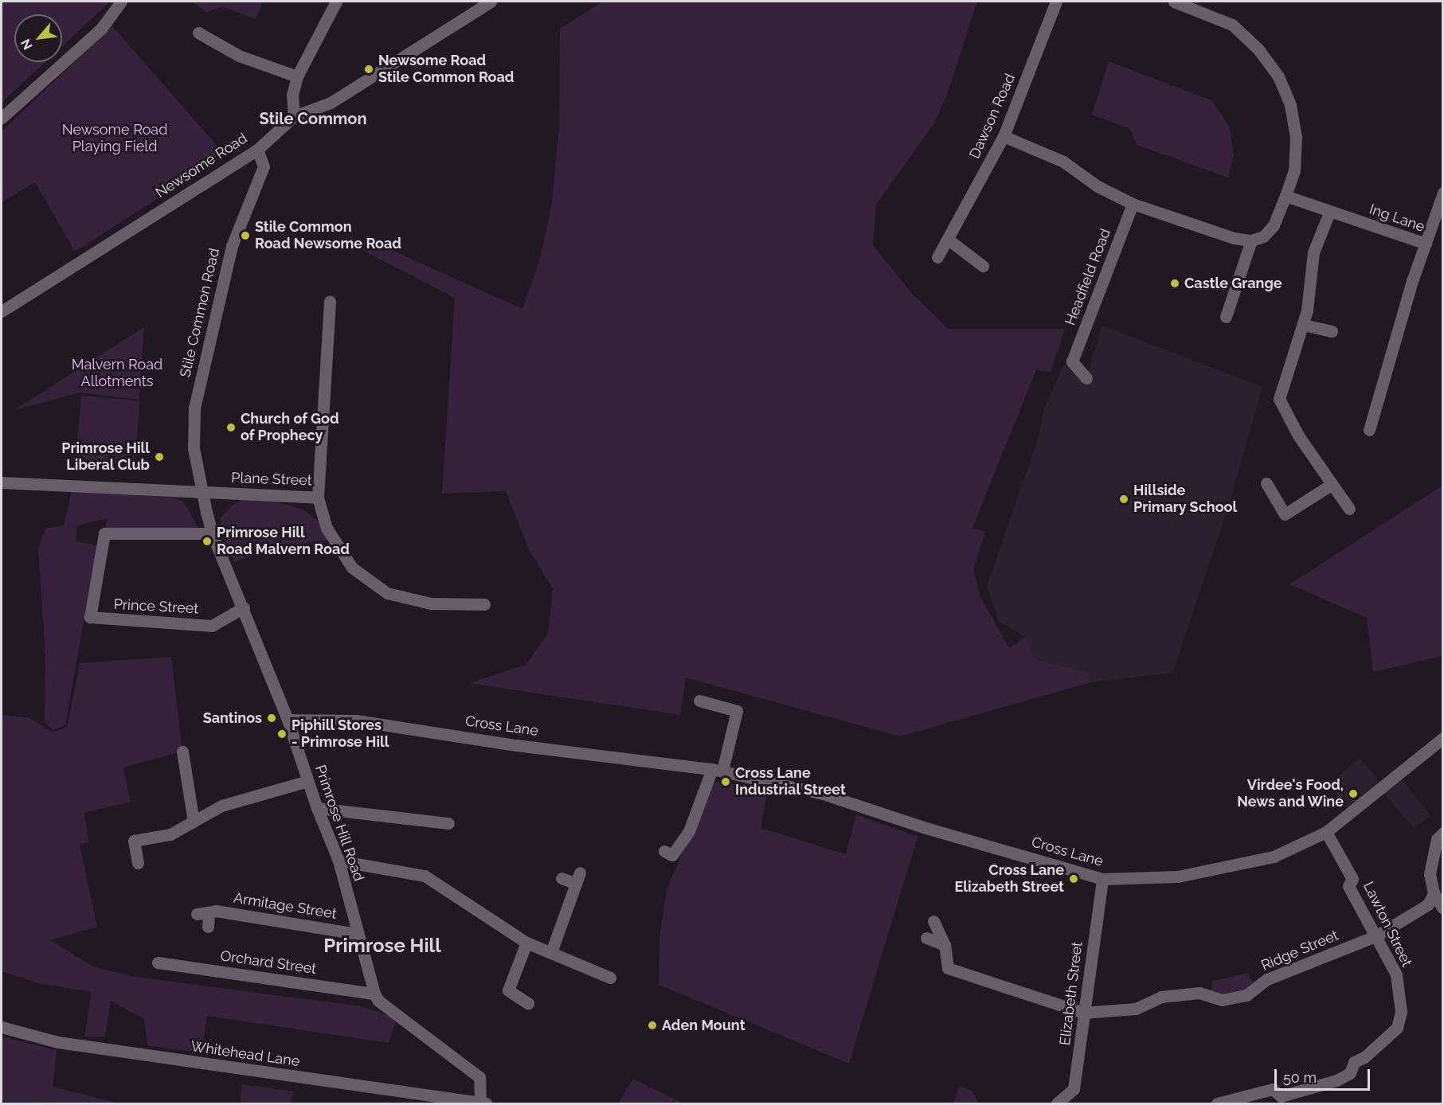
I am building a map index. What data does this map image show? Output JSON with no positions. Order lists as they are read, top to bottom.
{
  "streets": {
    "street": [
      "Dawson Road",
      "Newsome Road",
      "Ing Lane",
      "Headfield Road",
      "Stile Common Road",
      "Plane Street",
      "Prince Street",
      "Cross Lane",
      "Primrose Hill Road",
      "Armitage Street",
      "Lawton Street",
      "Ridge Street",
      "Orchard Street",
      "Elizabeth Street",
      "Whitehead Lane"
    ]
  },
  "crossings": [
    ["Newsome Road", "Stile Common Road"],
    ["Stile Common Road", "Plane Street"],
    ["Stile Common Road", "Primrose Hill Road"],
    ["Plane Street", "Primrose Hill Road"],
    ["Prince Street", "Primrose Hill Road"],
    ["Cross Lane", "Primrose Hill Road"],
    ["Cross Lane", "Lawton Street"],
    ["Cross Lane", "Elizabeth Street"],
    ["Primrose Hill Road", "Armitage Street"],
    ["Primrose Hill Road", "Orchard Street"],
    ["Primrose Hill Road", "Whitehead Lane"],
    ["Lawton Street", "Ridge Street"],
    ["Ridge Street", "Elizabeth Street"]
  ],
  "districts": ["Stile Common", "Primrose Hill"],
  "parks": ["Newsome Road Playing Field", "Malvern Road Allotments"],
  "places": [
    "Newsome Road Stile Common Road",
    "Stile Common Road Newsome Road",
    "Castle Grange",
    "Church of God of Prophecy",
    "Primrose Hill Liberal Club",
    "Hillside Primary School",
    "Primrose Hill Road Malvern Road",
    "Santinos",
    "Piphill Stores - Primrose Hill",
    "Cross Lane Industrial Street",
    "Virdee's Food, News and Wine",
    "Cross Lane Elizabeth Street",
    "Aden Mount"
  ],
  "scale_bar": "50 m",
  "north": "bottom left"
}
